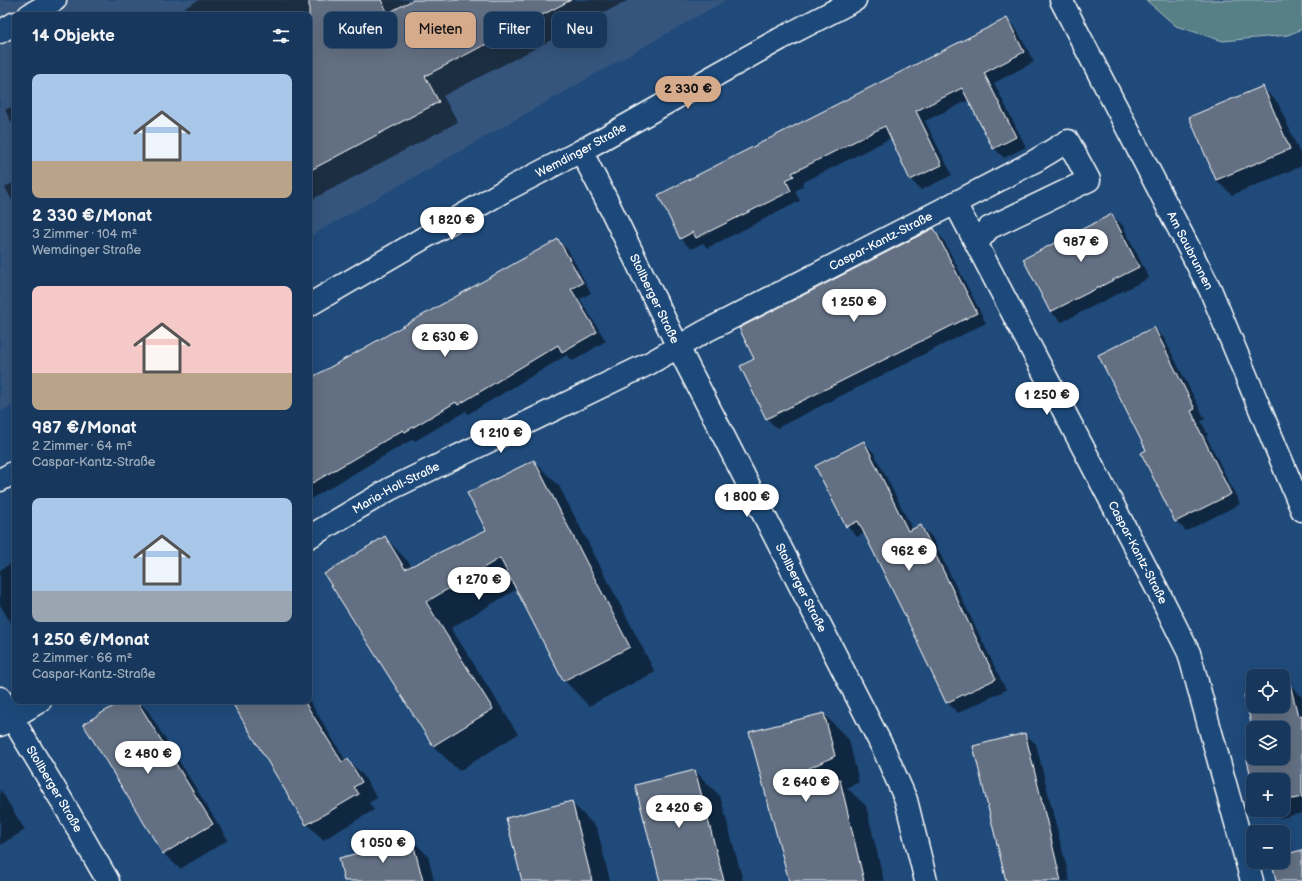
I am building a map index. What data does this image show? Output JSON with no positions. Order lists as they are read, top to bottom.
{
  "streets": {
    "street": [
      "Wemdinger Straße",
      "Caspar-Kantz-Straße",
      "Am Saubrunnen",
      "Stollberger Straße",
      "Maria-Holl-Straße"
    ]
  },
  "crossings": [
    ["Wemdinger Straße", "Stollberger Straße"],
    ["Caspar-Kantz-Straße", "Stollberger Straße"],
    ["Caspar-Kantz-Straße", "Maria-Holl-Straße"],
    ["Stollberger Straße", "Maria-Holl-Straße"]
  ],
  "page": {
    "chip": [
      "Kaufen",
      "Mieten",
      "Filter",
      "Neu"
    ],
    "heading": "14 Objekte",
    "list": [
      {
        "name": "2 330 €/Monat",
        "note": "3 Zimmer · 104 m² · Wemdinger Straße"
      },
      {
        "name": "987 €/Monat",
        "note": "2 Zimmer · 64 m² · Caspar-Kantz-Straße"
      },
      {
        "name": "1 250 €/Monat",
        "note": "2 Zimmer · 66 m² · Caspar-Kantz-Straße"
      }
    ],
    "price": [
      "2 330 €",
      "1 820 €",
      "987 €",
      "1 250 €",
      "2 630 €",
      "1 250 €",
      "1 210 €",
      "1 800 €",
      "962 €",
      "1 270 €",
      "2 480 €",
      "2 640 €",
      "2 420 €",
      "1 050 €"
    ],
    "map_buttons": ["+", "−"]
  }
}
